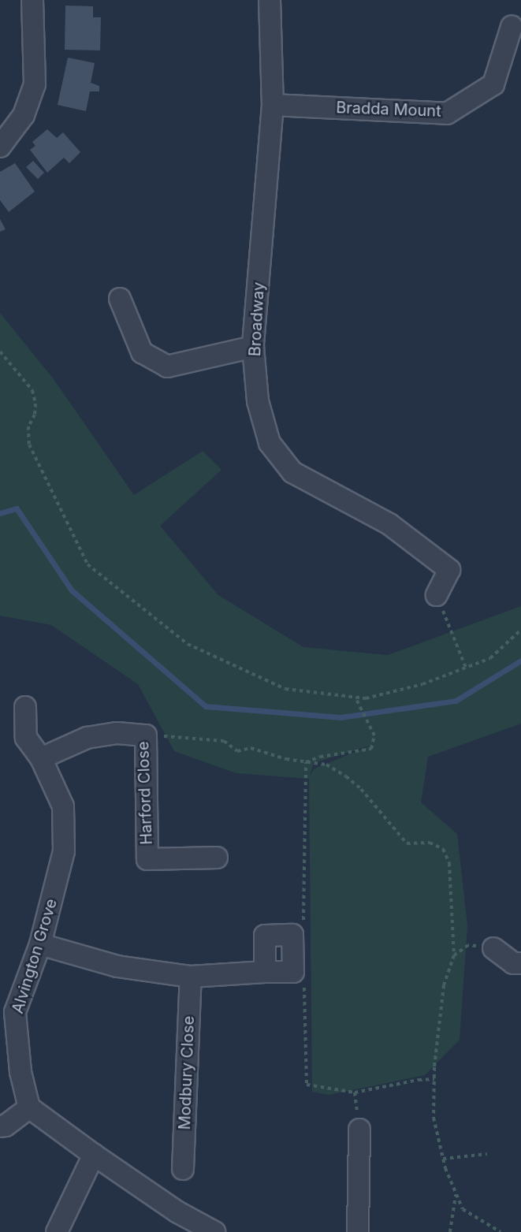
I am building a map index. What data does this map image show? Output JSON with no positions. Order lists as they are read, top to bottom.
{
  "streets": {
    "street": [
      "Bradda Mount",
      "Broadway",
      "Harford Close",
      "Alvington Grove",
      "Modbury Close"
    ]
  },
  "crossings": [
    ["Bradda Mount", "Broadway"],
    ["Harford Close", "Alvington Grove"]
  ]
}
